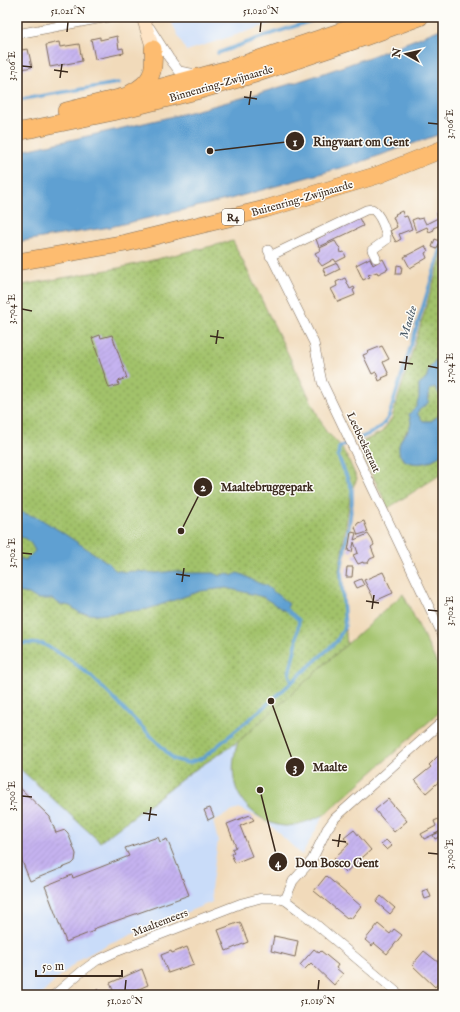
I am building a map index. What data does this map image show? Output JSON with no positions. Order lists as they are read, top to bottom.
{
  "streets": {
    "highway": ["Binnenring-Zwijnaarde", "Buitenring-Zwijnaarde", "R4"],
    "street": ["Leebeekstraat", "Maaltemeers"]
  },
  "water": ["Maalte"],
  "places": [
    "Ringvaart om Gent",
    "Maaltebruggepark",
    "Maalte",
    "Don Bosco Gent"
  ],
  "scale_bar": "50 m",
  "north": "left",
  "coordinates": [
    "51.021°N",
    "51.020°N",
    "3.706°E",
    "3.704°E",
    "3.702°E",
    "3.700°E",
    "51.019°N"
  ]
}
